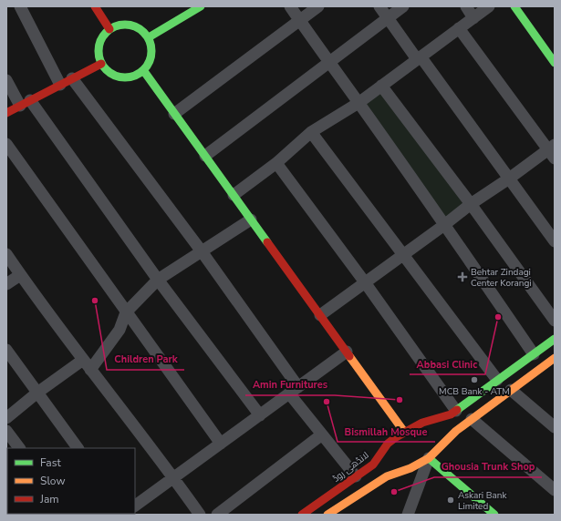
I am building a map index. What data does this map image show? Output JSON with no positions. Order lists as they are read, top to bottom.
{
  "streets": {
    "street": ["لانڈھی روڈ"]
  },
  "places": {
    "health": ["Behtar Zindagi Center Korangi"],
    "other": [
      "Children Park",
      "Abbasi Clinic",
      "MCB Bank - ATM",
      "Amin Furnitures",
      "Bismillah Mosque",
      "Ghousia Trunk Shop",
      "Askari Bank Limited"
    ]
  },
  "legend": ["Fast", "Slow", "Jam"]
}
